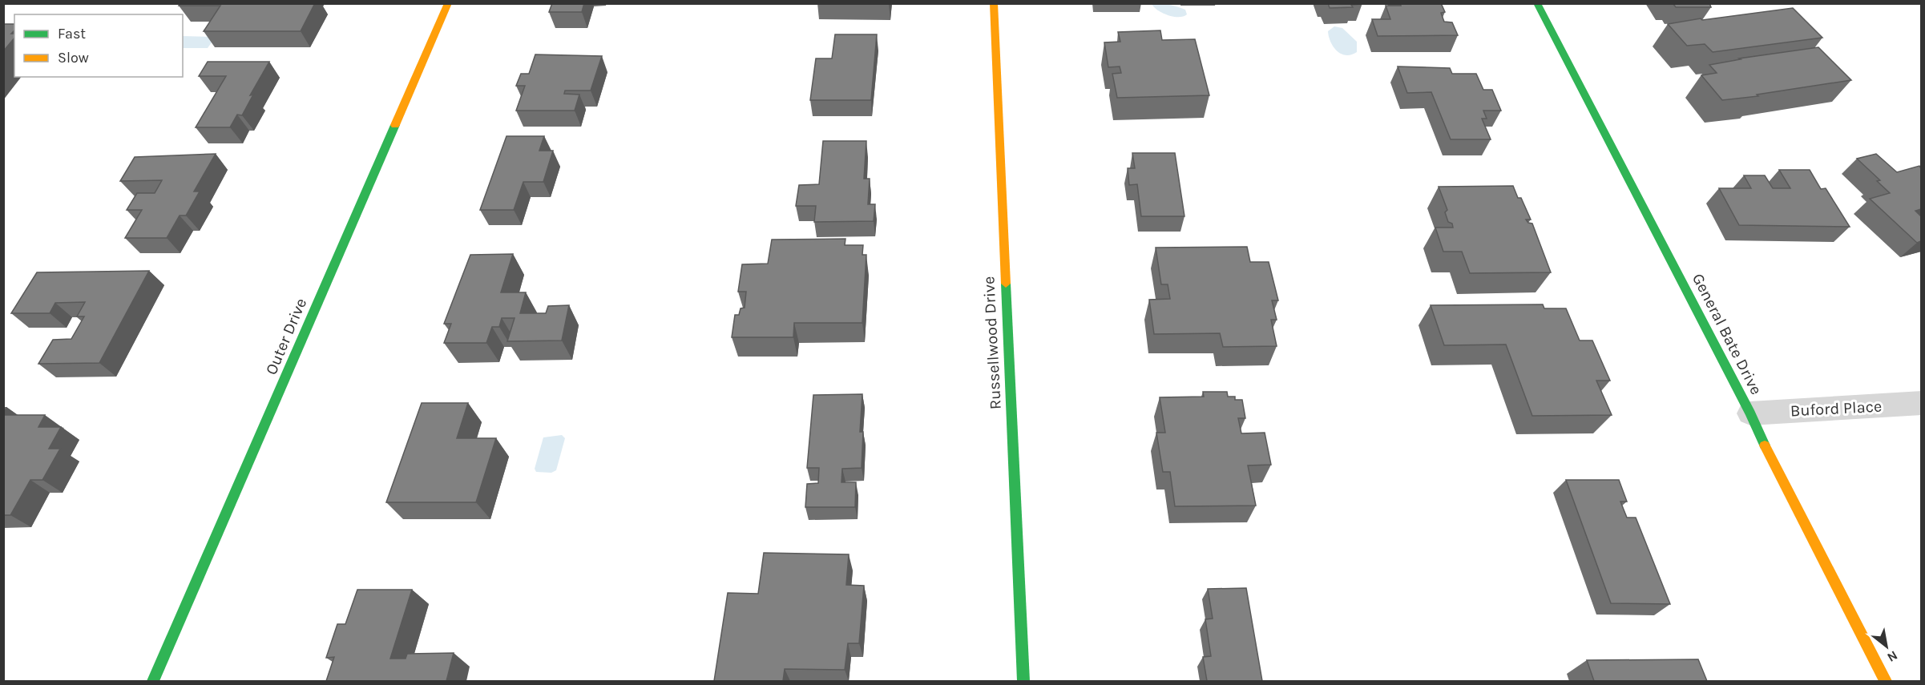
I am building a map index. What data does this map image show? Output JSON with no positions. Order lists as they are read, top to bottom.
{
  "streets": {
    "street": [
      "General Bate Drive",
      "Outer Drive",
      "Russellwood Drive",
      "Buford Place"
    ]
  },
  "crossings": [
    ["General Bate Drive", "Buford Place"]
  ],
  "legend": ["Fast", "Slow"],
  "north": "bottom right"
}
